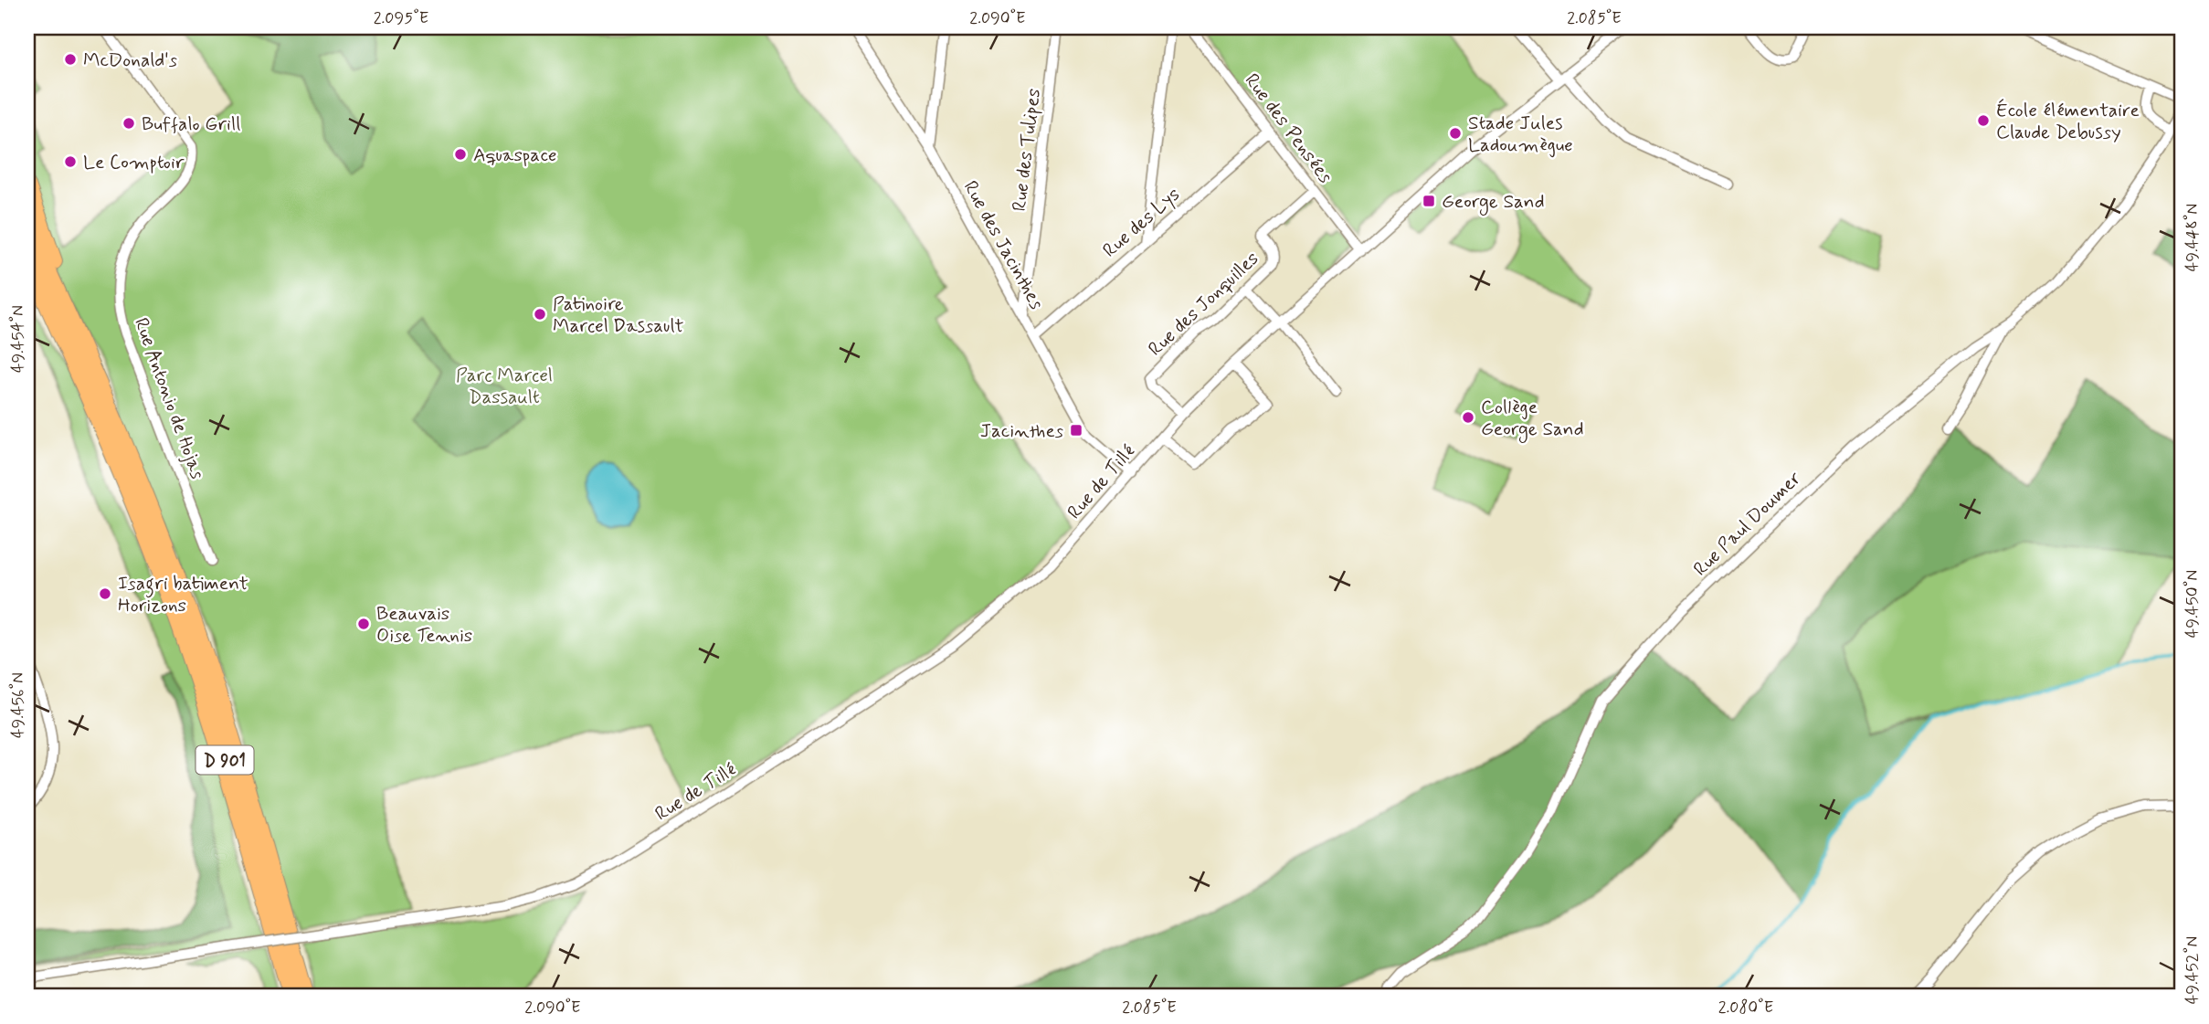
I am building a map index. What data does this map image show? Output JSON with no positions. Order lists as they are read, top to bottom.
{
  "streets": {
    "main road": ["D 901"],
    "street": [
      "Rue des Pensées",
      "Rue des Tulipes",
      "Rue des Lys",
      "Rue des Jacinthes",
      "Rue des Jonquilles",
      "Rue Antonio de Hojas",
      "Rue de Tillé",
      "Rue Paul Doumer"
    ]
  },
  "crossings": [
    ["Rue des Pensées", "Rue des Lys"],
    ["Rue des Pensées", "Rue des Jonquilles"],
    ["Rue des Pensées", "Rue de Tillé"],
    ["Rue des Tulipes", "Rue des Jacinthes"],
    ["Rue des Lys", "Rue des Jacinthes"],
    ["Rue des Jacinthes", "Rue de Tillé"],
    ["Rue des Jonquilles", "Rue de Tillé"]
  ],
  "parks": ["Parc Marcel Dassault"],
  "places": {
    "other": [
      "McDonald's",
      "École élémentaire Claude Debussy",
      "Buffalo Grill",
      "Stade Jules Ladoumègue",
      "Aquaspace",
      "Le Comptoir",
      "Patinoire Marcel Dassault",
      "Collège George Sand",
      "Isagri batiment Horizons",
      "Beauvais Oise Tennis"
    ],
    "transit": ["George Sand", "Jacinthes"]
  },
  "coordinates": [
    "2.095°E",
    "2.090°E",
    "2.085°E",
    "49.448°N",
    "49.454°N",
    "49.450°N",
    "49.456°N",
    "49.452°N",
    "2.080°E"
  ]
}
